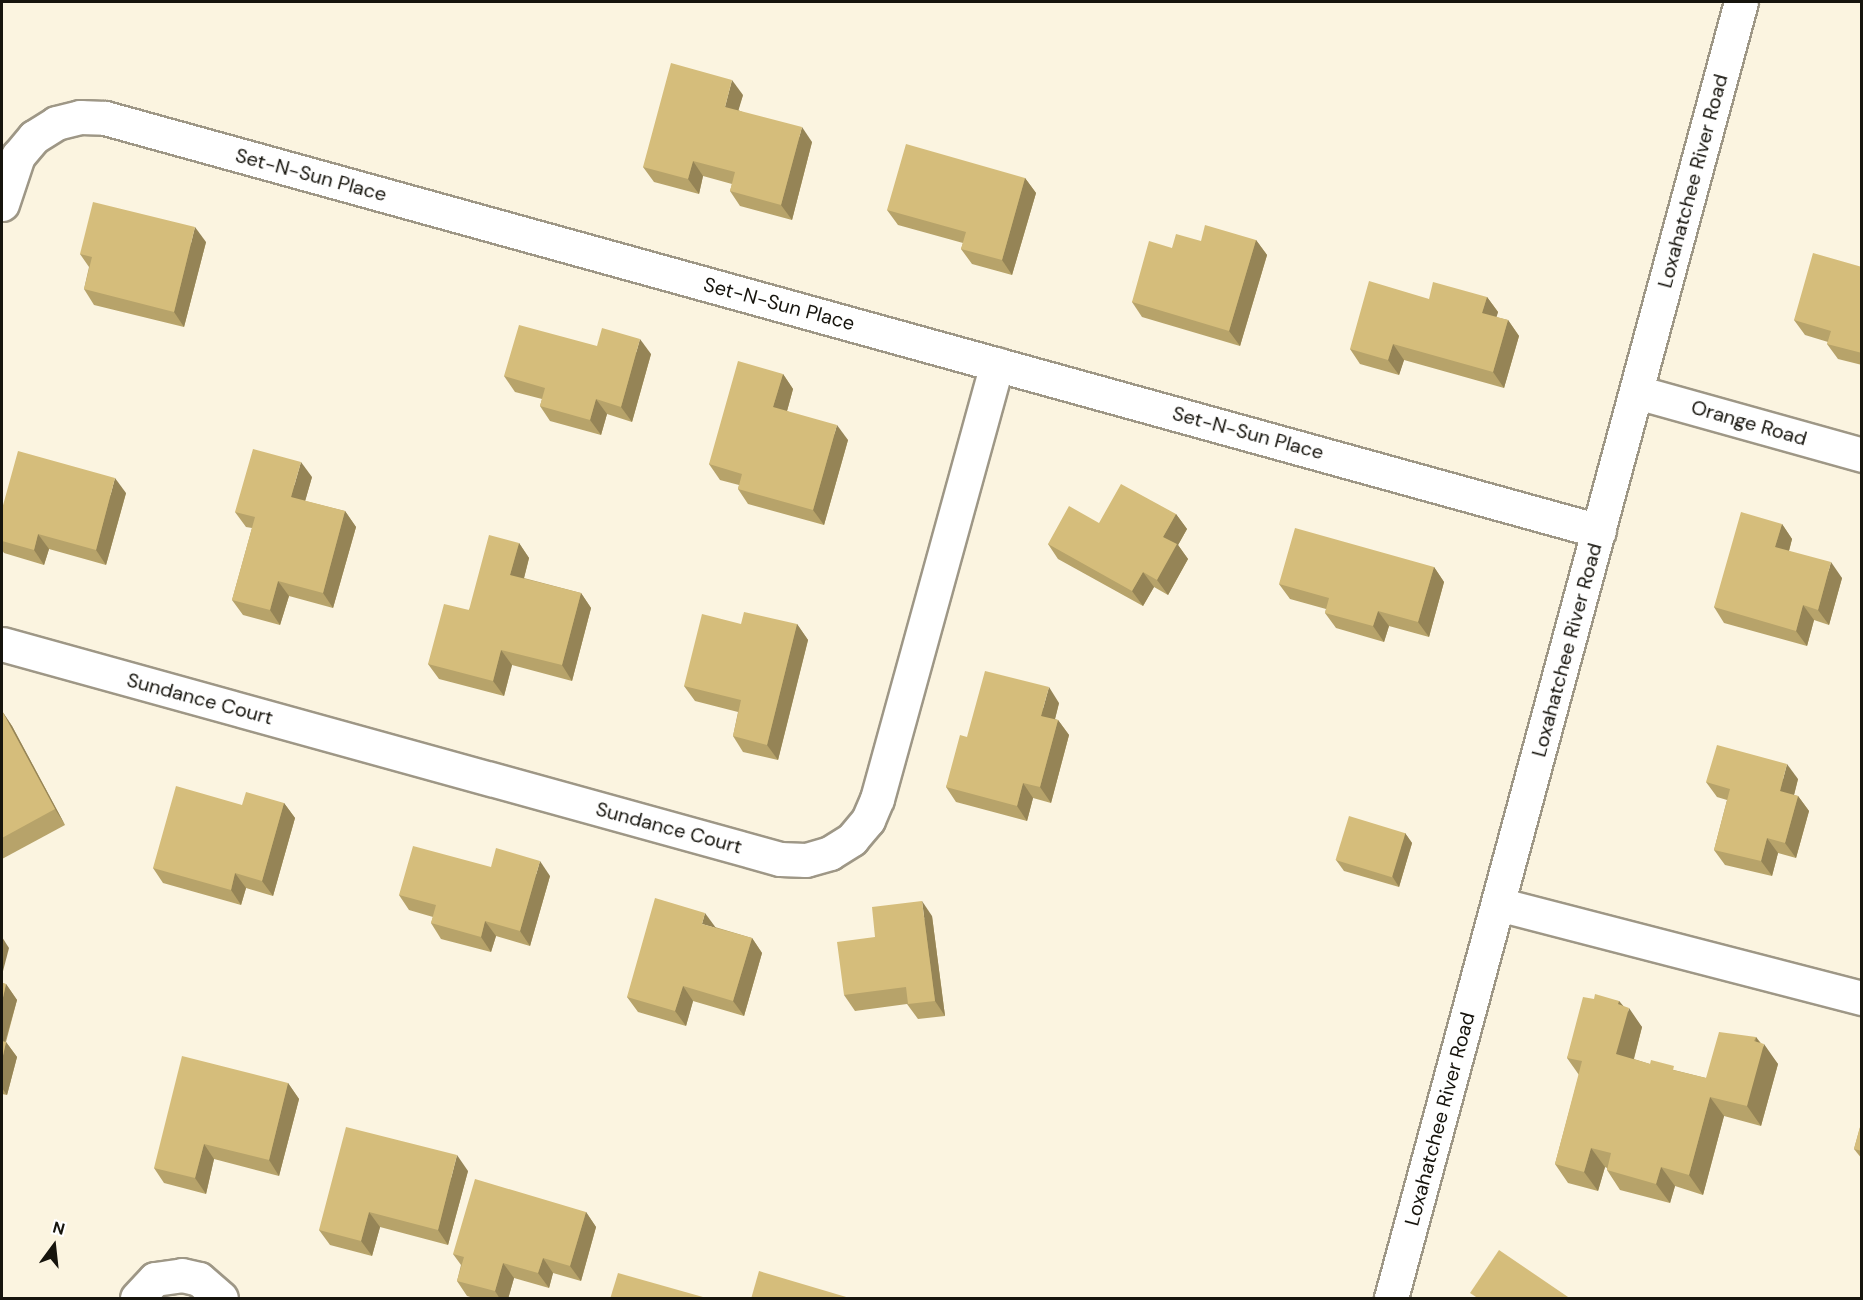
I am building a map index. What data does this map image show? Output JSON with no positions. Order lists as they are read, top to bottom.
{
  "streets": {
    "street": [
      "Set-N-Sun Place",
      "Loxahatchee River Road",
      "Orange Road",
      "Sundance Court"
    ]
  },
  "crossings": [
    ["Set-N-Sun Place", "Loxahatchee River Road"],
    ["Set-N-Sun Place", "Sundance Court"],
    ["Loxahatchee River Road", "Orange Road"]
  ],
  "north": "top"
}
